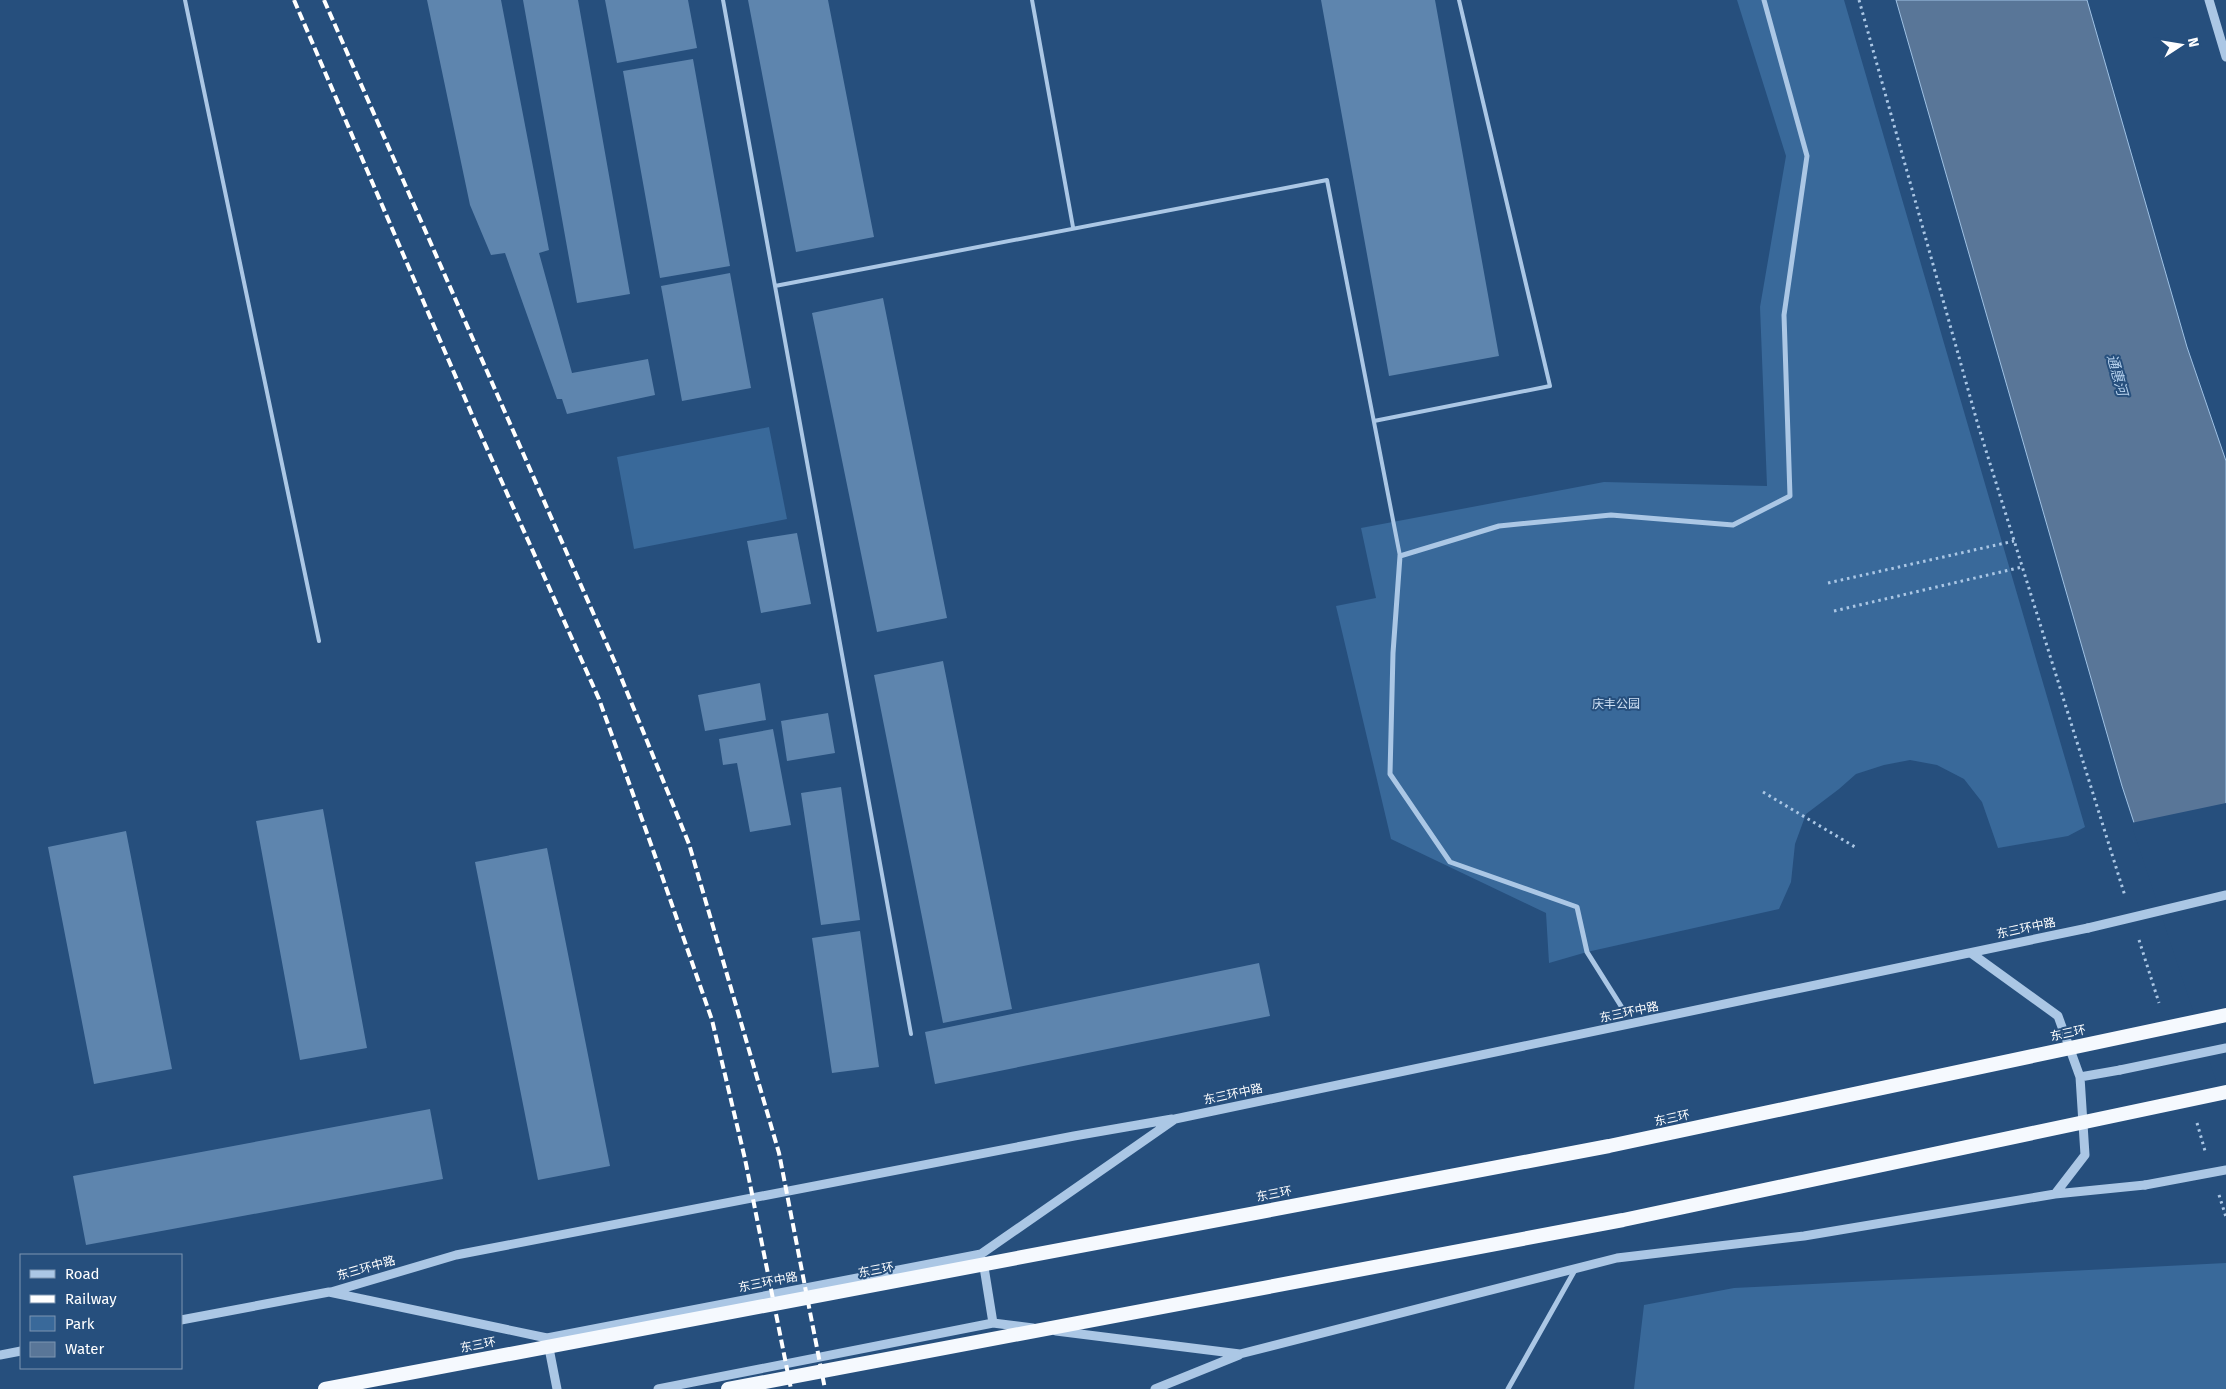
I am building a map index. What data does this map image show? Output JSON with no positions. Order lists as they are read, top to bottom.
{
  "streets": {
    "highway": ["东三环"],
    "street": ["东三环中路"]
  },
  "water": ["通惠河"],
  "parks": ["庆丰公园"],
  "legend": [
    "Road",
    "Railway",
    "Park",
    "Water"
  ],
  "north": "right"
}
